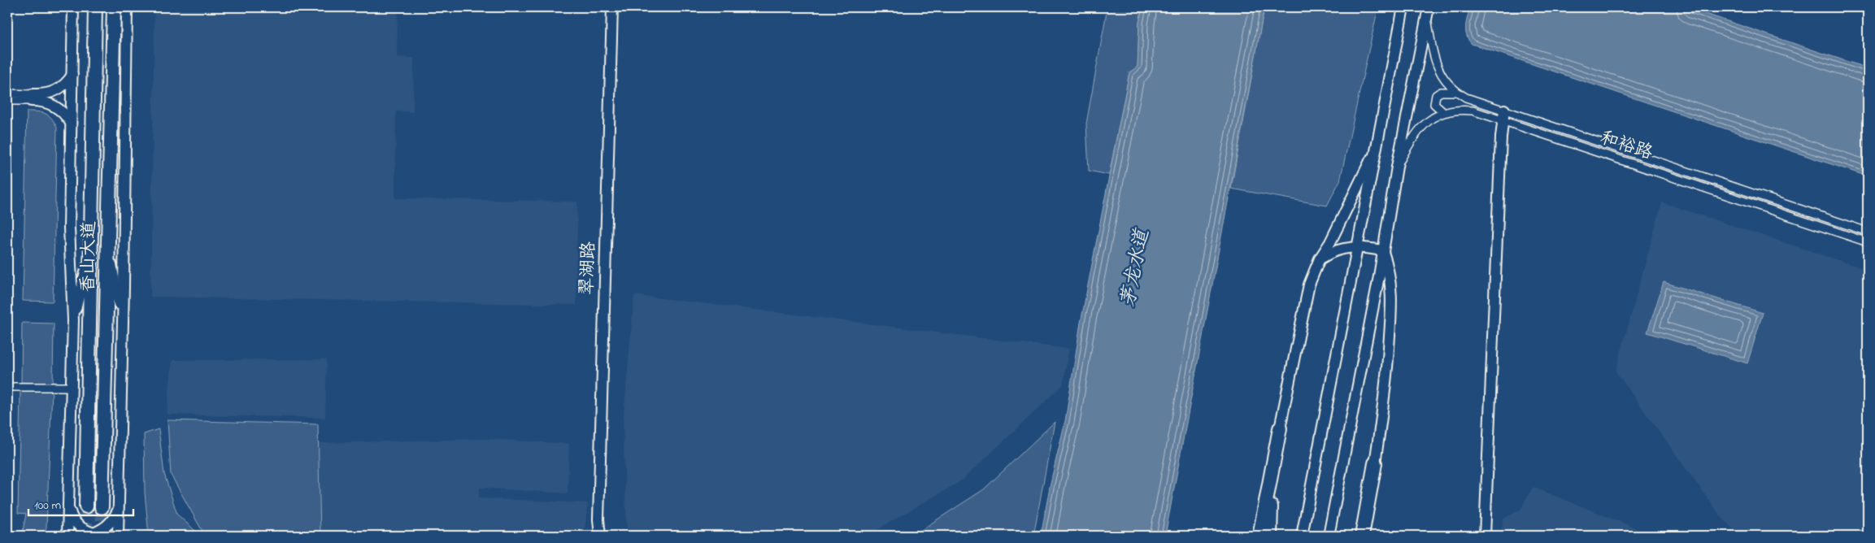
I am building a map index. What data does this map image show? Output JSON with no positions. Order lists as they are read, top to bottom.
{
  "streets": {
    "highway": ["香山大道"],
    "street": ["和裕路", "翠湖路"]
  },
  "water": ["茅龙水道"],
  "scale_bar": "100 m"
}
